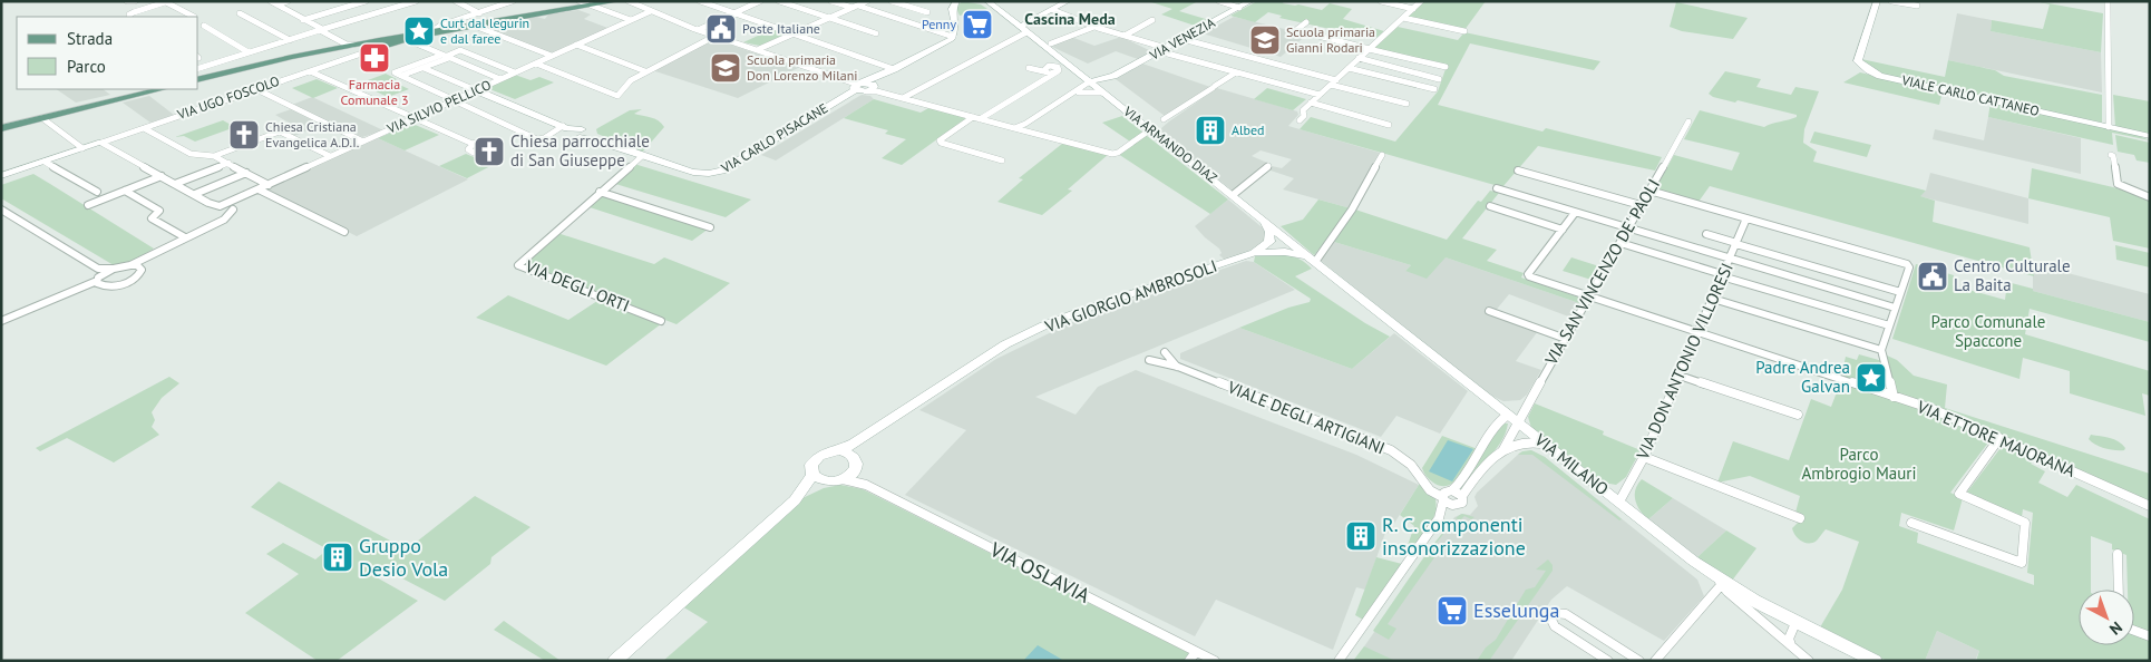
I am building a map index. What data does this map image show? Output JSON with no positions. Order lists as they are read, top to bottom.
{
  "streets": {
    "main road": [
      "VIA VENEZIA",
      "VIALE CARLO CATTANEO",
      "VIA CARLO PISACANE",
      "VIA ARMANDO DIAZ",
      "VIA GIORGIO AMBROSOLI",
      "VIA MILANO"
    ],
    "street": [
      "VIA UGO FOSCOLO",
      "VIA SILVIO PELLICO",
      "VIA SAN VINCENZO DE' PAOLI",
      "VIA DEGLI ORTI",
      "VIA DON ANTONIO VILLORESI",
      "VIALE DEGLI ARTIGIANI",
      "VIA ETTORE MAJORANA",
      "VIA OSLAVIA"
    ]
  },
  "crossings": [
    ["VIA VENEZIA", "VIA ARMANDO DIAZ"],
    ["VIA SILVIO PELLICO", "VIA CARLO PISACANE"],
    ["VIA CARLO PISACANE", "VIA DEGLI ORTI"],
    ["VIA ARMANDO DIAZ", "VIA MILANO"],
    ["VIA SAN VINCENZO DE' PAOLI", "VIA ETTORE MAJORANA"],
    ["VIA SAN VINCENZO DE' PAOLI", "VIA MILANO"],
    ["VIA GIORGIO AMBROSOLI", "VIA MILANO"],
    ["VIA GIORGIO AMBROSOLI", "VIA OSLAVIA"],
    ["VIA DON ANTONIO VILLORESI", "VIA ETTORE MAJORANA"],
    ["VIA DON ANTONIO VILLORESI", "VIA MILANO"]
  ],
  "districts": ["Cascina Meda"],
  "parks": ["Parco Comunale Spaccone", "Parco Ambrogio Mauri"],
  "places": {
    "supermarket": ["Penny", "Esselunga"],
    "public building": ["Poste Italiane", "Centro Culturale La Baita"],
    "place": ["Curt dal legurin e dal faree", "Padre Andrea Galvan"],
    "school or university": ["Scuola primaria Gianni Rodari", "Scuola primaria Don Lorenzo Milani"],
    "pharmacy": ["Farmacia Comunale 3"],
    "building": ["Albed", "R. C. componenti insonorizzazione", "Gruppo Desio Vola"],
    "church": ["Chiesa Cristiana Evangelica A.D.I.", "Chiesa parrocchiale di San Giuseppe"]
  },
  "legend": ["Strada", "Parco"],
  "north": "bottom right"
}
